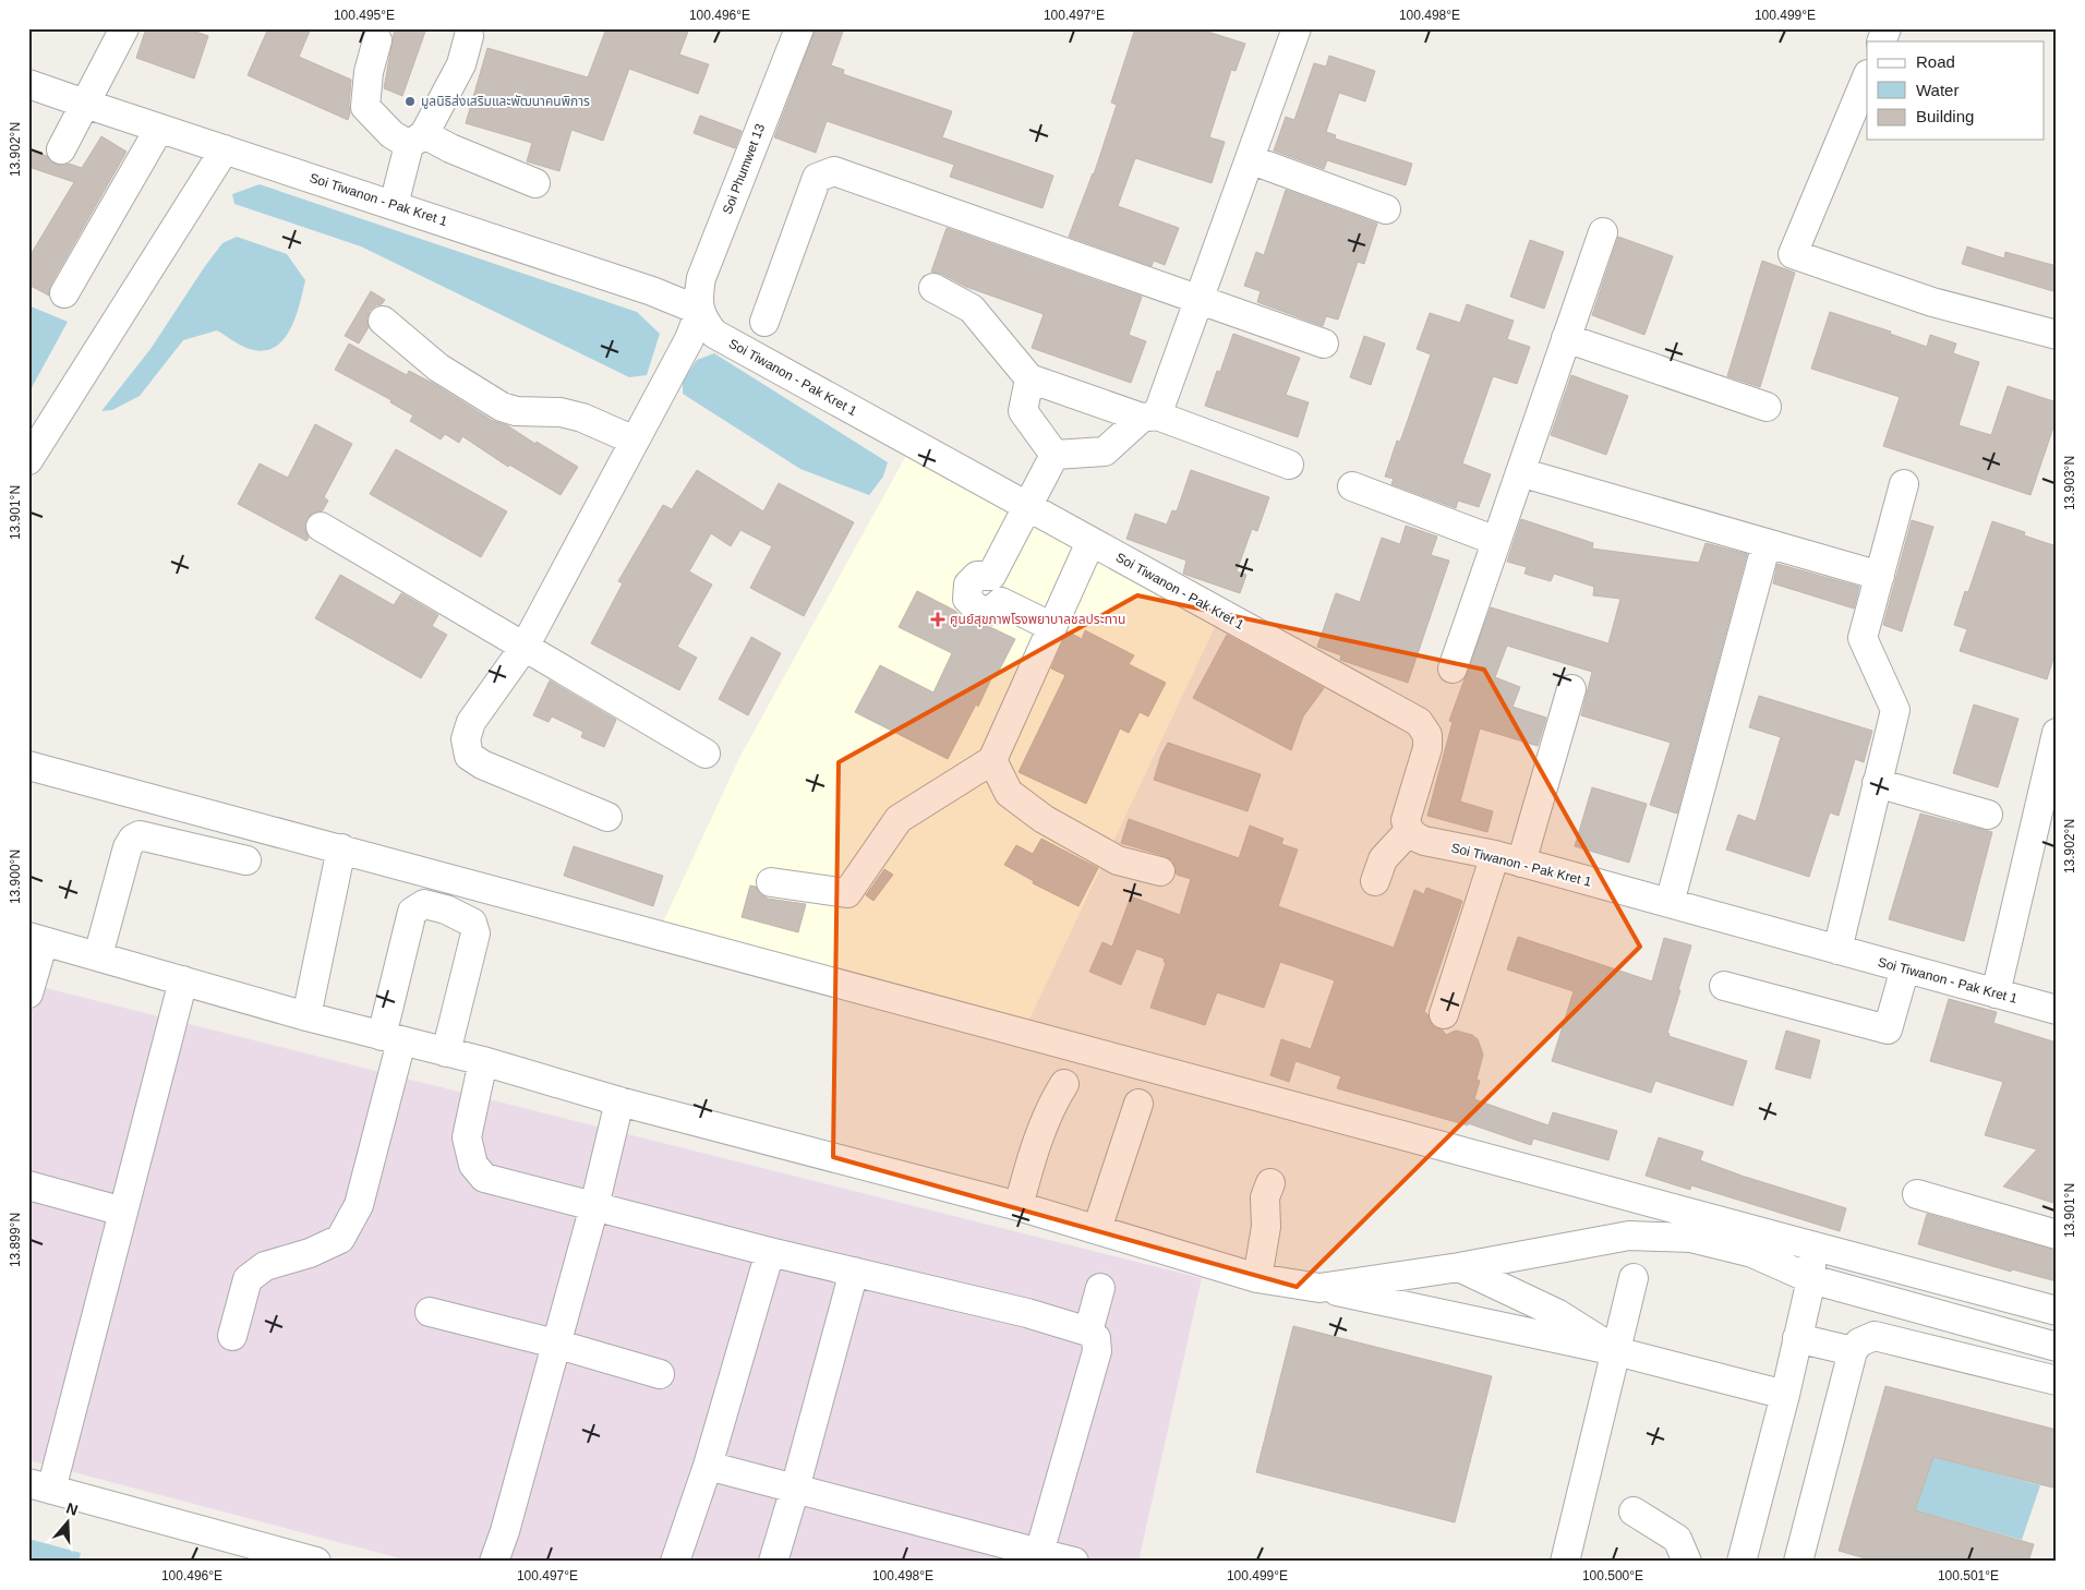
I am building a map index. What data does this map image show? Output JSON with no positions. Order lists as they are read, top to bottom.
{
  "streets": {
    "street": ["Soi Phumwet 13", "Soi Tiwanon - Pak Kret 1"]
  },
  "crossings": [
    ["Soi Phumwet 13", "Soi Tiwanon - Pak Kret 1"]
  ],
  "places": {
    "other": ["มูลนิธิส่งเสริมและพัฒนาคนพิการ"],
    "health": ["ศูนย์สุขภาพโรงพยาบาลชลประทาน"]
  },
  "legend": ["Road", "Water", "Building"],
  "north": "top",
  "coordinates": [
    "100.495°E",
    "100.496°E",
    "100.497°E",
    "100.498°E",
    "100.499°E",
    "13.902°N",
    "13.903°N",
    "13.901°N",
    "13.900°N",
    "13.899°N",
    "100.500°E",
    "100.501°E"
  ]
}
